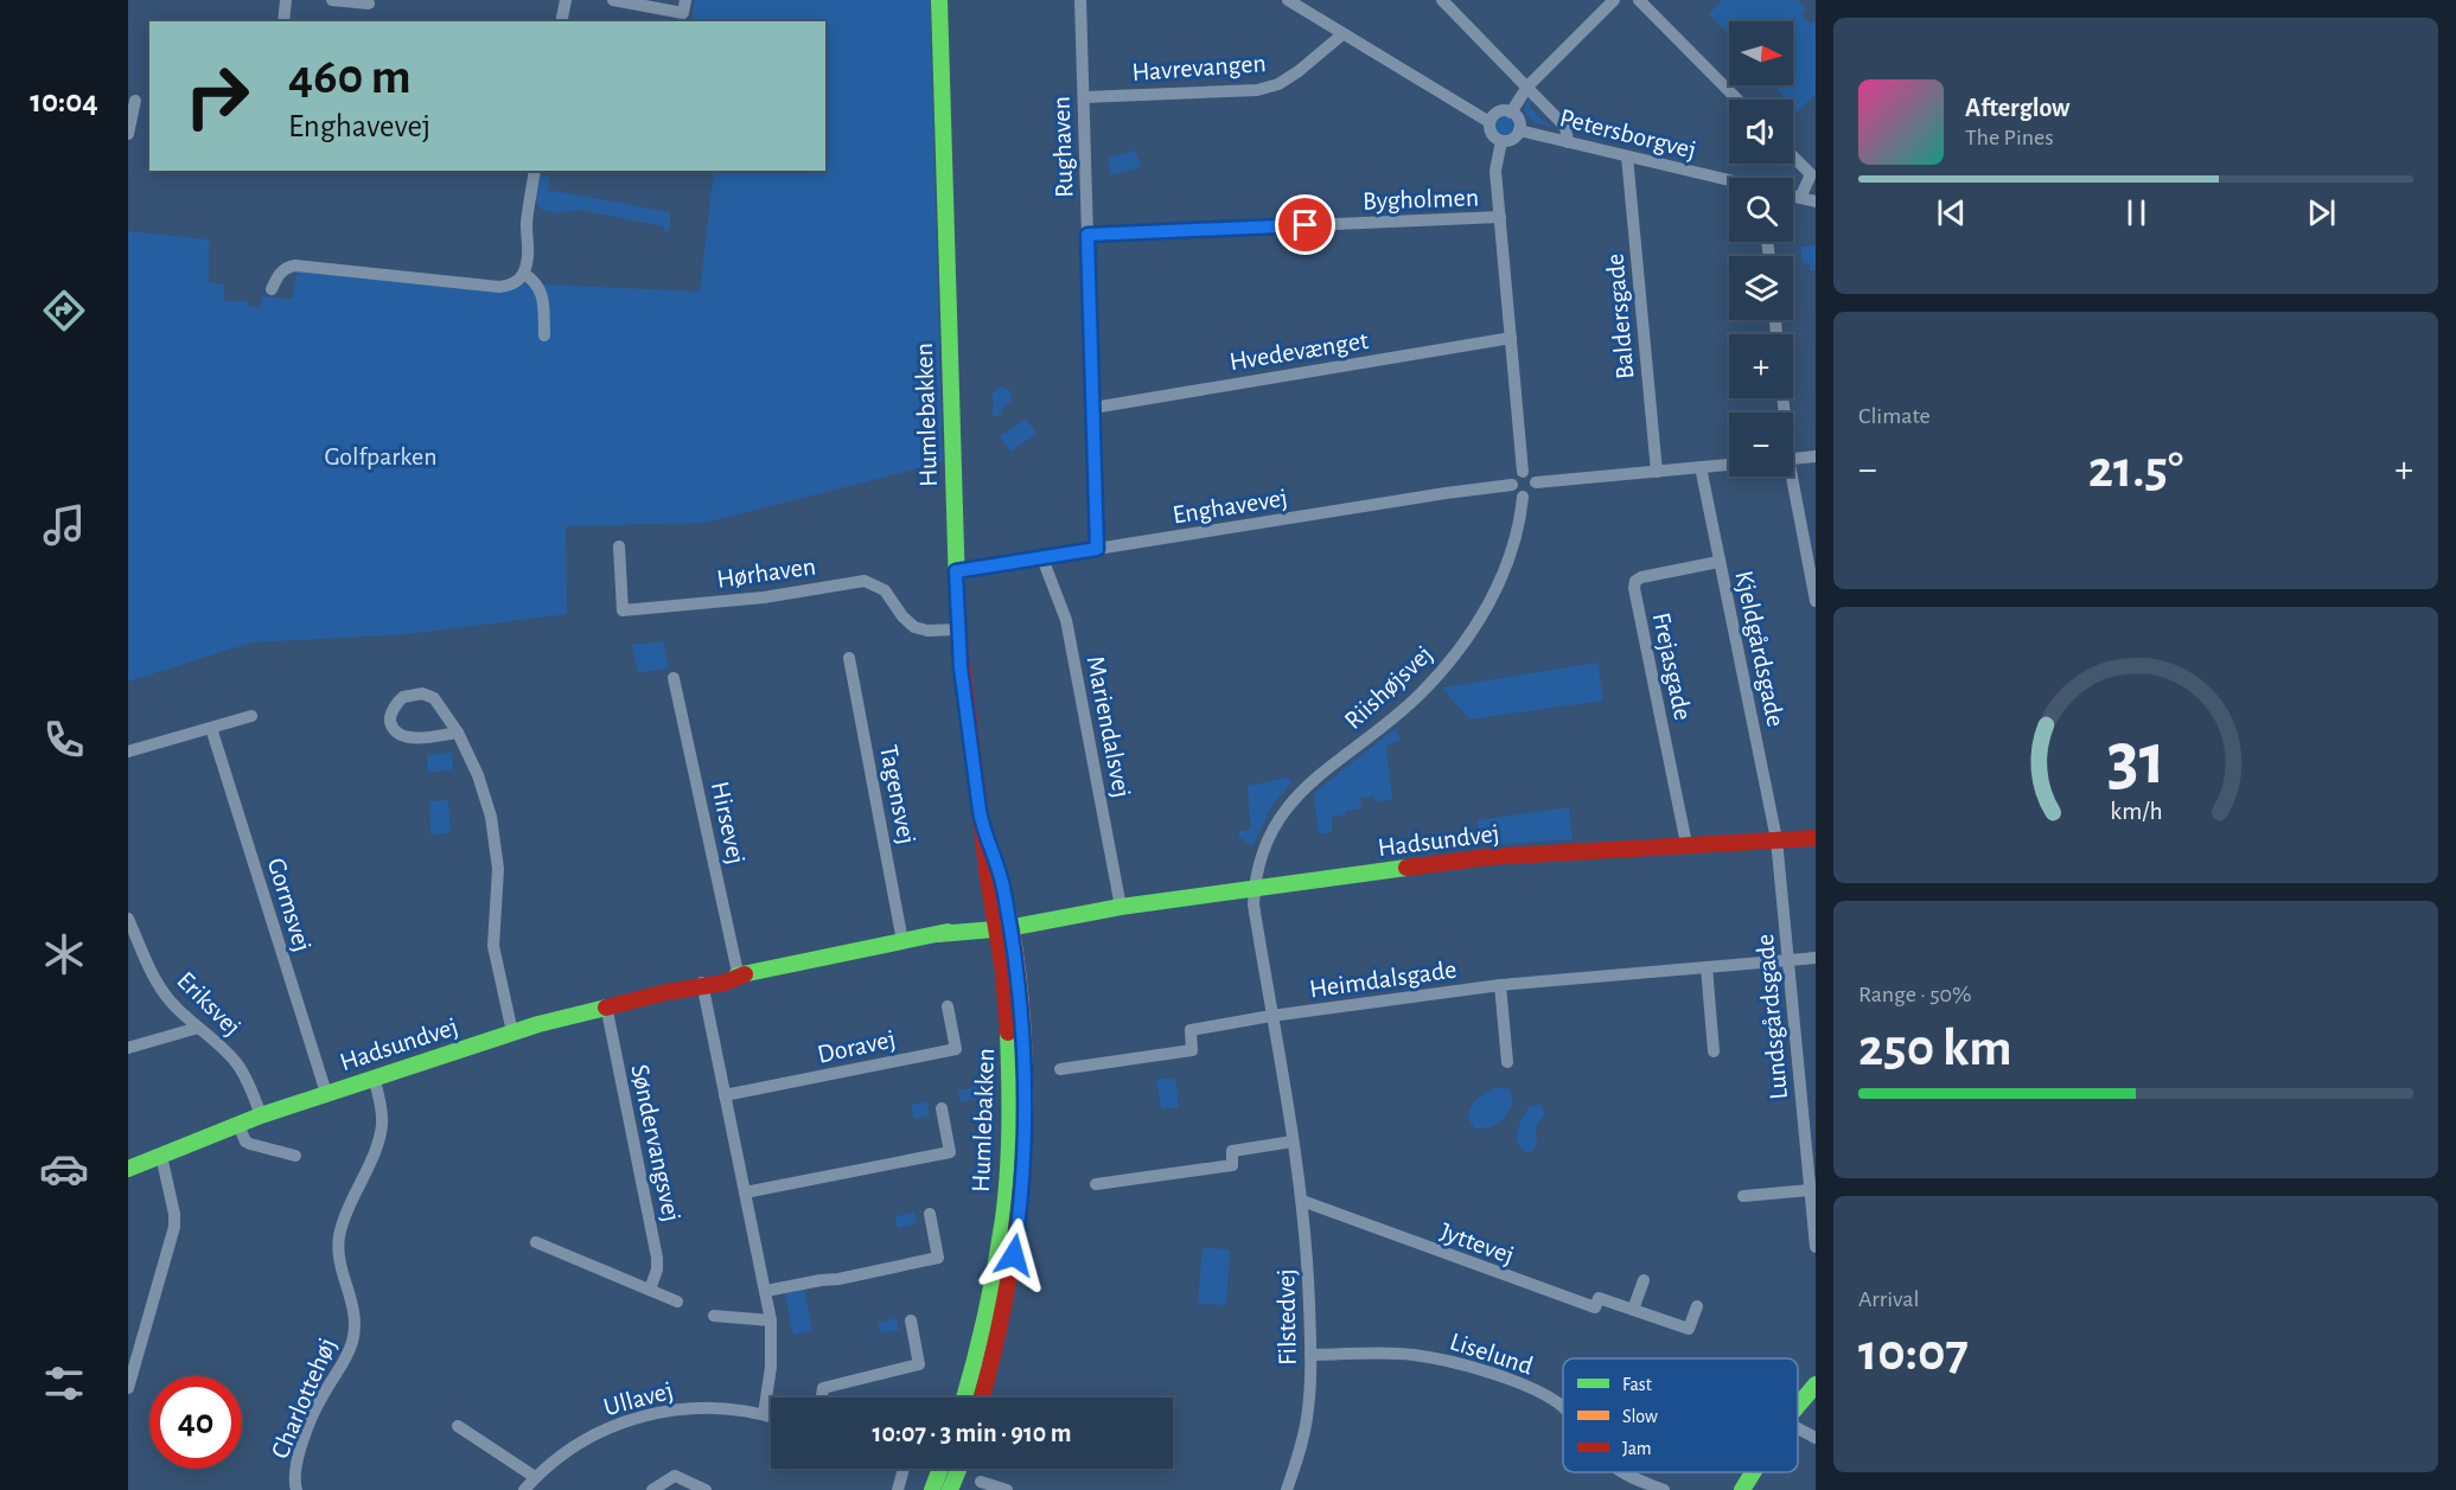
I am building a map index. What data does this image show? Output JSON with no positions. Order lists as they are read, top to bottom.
{
  "streets": {
    "street": [
      "Havrevangen",
      "Petersborgvej",
      "Rughaven",
      "Bygholmen",
      "Baldersgade",
      "Hvedevænget",
      "Humlebakken",
      "Enghavevej",
      "Hørhaven",
      "Kjeldgårdsgade",
      "Frejasgade",
      "Riishøjsvej",
      "Mariendalsvej",
      "Tagensvej",
      "Hirsevej",
      "Hadsundvej",
      "Gormsvej",
      "Heimdalsgade",
      "Eriksvej",
      "Lundsgårdsgade",
      "Doravej",
      "Søndervangsvej",
      "Jyttevej",
      "Filstedvej",
      "Liselund",
      "Charlottehøj",
      "Ullavej"
    ]
  },
  "crossings": [
    ["Havrevangen", "Rughaven"],
    ["Petersborgvej", "Baldersgade"],
    ["Rughaven", "Bygholmen"],
    ["Rughaven", "Hvedevænget"],
    ["Rughaven", "Enghavevej"],
    ["Humlebakken", "Enghavevej"],
    ["Humlebakken", "Hørhaven"],
    ["Humlebakken", "Hadsundvej"],
    ["Enghavevej", "Riishøjsvej"],
    ["Enghavevej", "Mariendalsvej"],
    ["Kjeldgårdsgade", "Frejasgade"],
    ["Kjeldgårdsgade", "Hadsundvej"],
    ["Kjeldgårdsgade", "Lundsgårdsgade"],
    ["Frejasgade", "Hadsundvej"],
    ["Riishøjsvej", "Hadsundvej"],
    ["Riishøjsvej", "Filstedvej"],
    ["Mariendalsvej", "Hadsundvej"],
    ["Tagensvej", "Hadsundvej"],
    ["Hirsevej", "Hadsundvej"],
    ["Hadsundvej", "Gormsvej"],
    ["Hadsundvej", "Eriksvej"],
    ["Hadsundvej", "Lundsgårdsgade"],
    ["Hadsundvej", "Søndervangsvej"],
    ["Hadsundvej", "Filstedvej"],
    ["Hadsundvej", "Charlottehøj"],
    ["Heimdalsgade", "Lundsgårdsgade"],
    ["Heimdalsgade", "Filstedvej"],
    ["Jyttevej", "Filstedvej"],
    ["Filstedvej", "Liselund"]
  ],
  "parks": ["Golfparken"],
  "legend": ["Fast", "Slow", "Jam"],
  "north": "right",
  "page": {
    "tabs": "10:04",
    "map_buttons": ["+", "−"],
    "turn": ["460 m", "Enghavevej"],
    "song": ["Afterglow", "The Pines"],
    "tile": [
      "Climate",
      ["Range · 50%", "250 km"],
      ["Arrival", "10:07"]
    ],
    "heat": ["−", "21.5°", "+"],
    "limit": "40",
    "trip": "10:07 · 3 min · 910 m",
    "gauge": ["31", "km/h"]
  }
}
